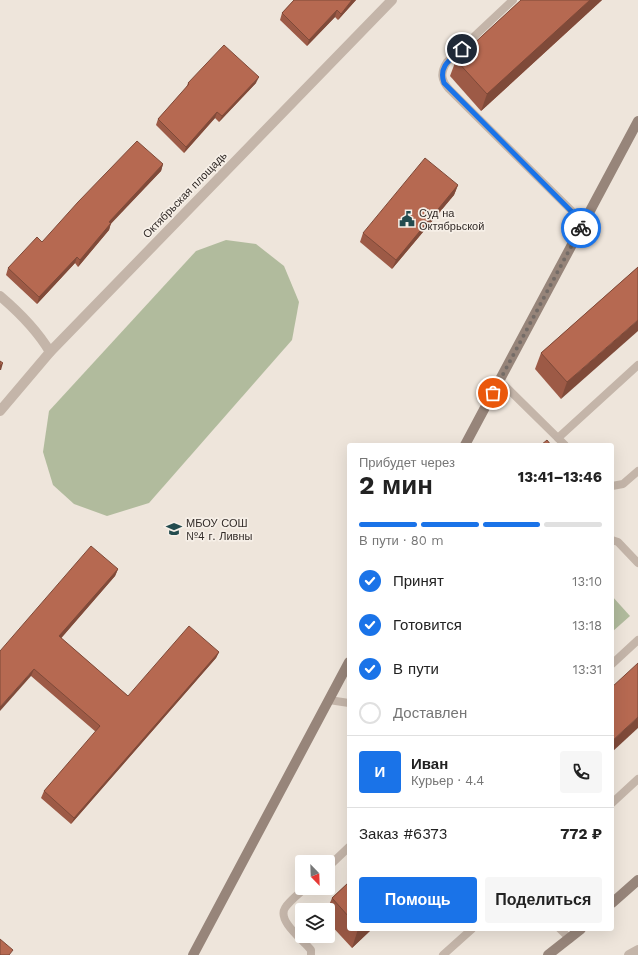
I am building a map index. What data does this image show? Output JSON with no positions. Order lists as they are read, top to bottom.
{
  "streets": {
    "street": ["Октябрьская площадь"]
  },
  "places": {
    "public building": ["Суд на Октябрьской"],
    "school or university": ["МБОУ СОШ №4 г. Ливны"]
  },
  "north": "bottom right",
  "page": {
    "heading": ["2 мин", "Прибудет через", "13:41–13:46"],
    "panel": [
      "Иван",
      "Курьер · 4.4",
      "Заказ #6373",
      "772 ₽"
    ],
    "bar": "В пути · 80 m",
    "list": [
      ["Принят", "13:10"],
      ["Готовится", "13:18"],
      ["В пути", "13:31"],
      "Доставлен"
    ],
    "round": "И",
    "buttons": ["Помощь", "Поделиться"]
  }
}
